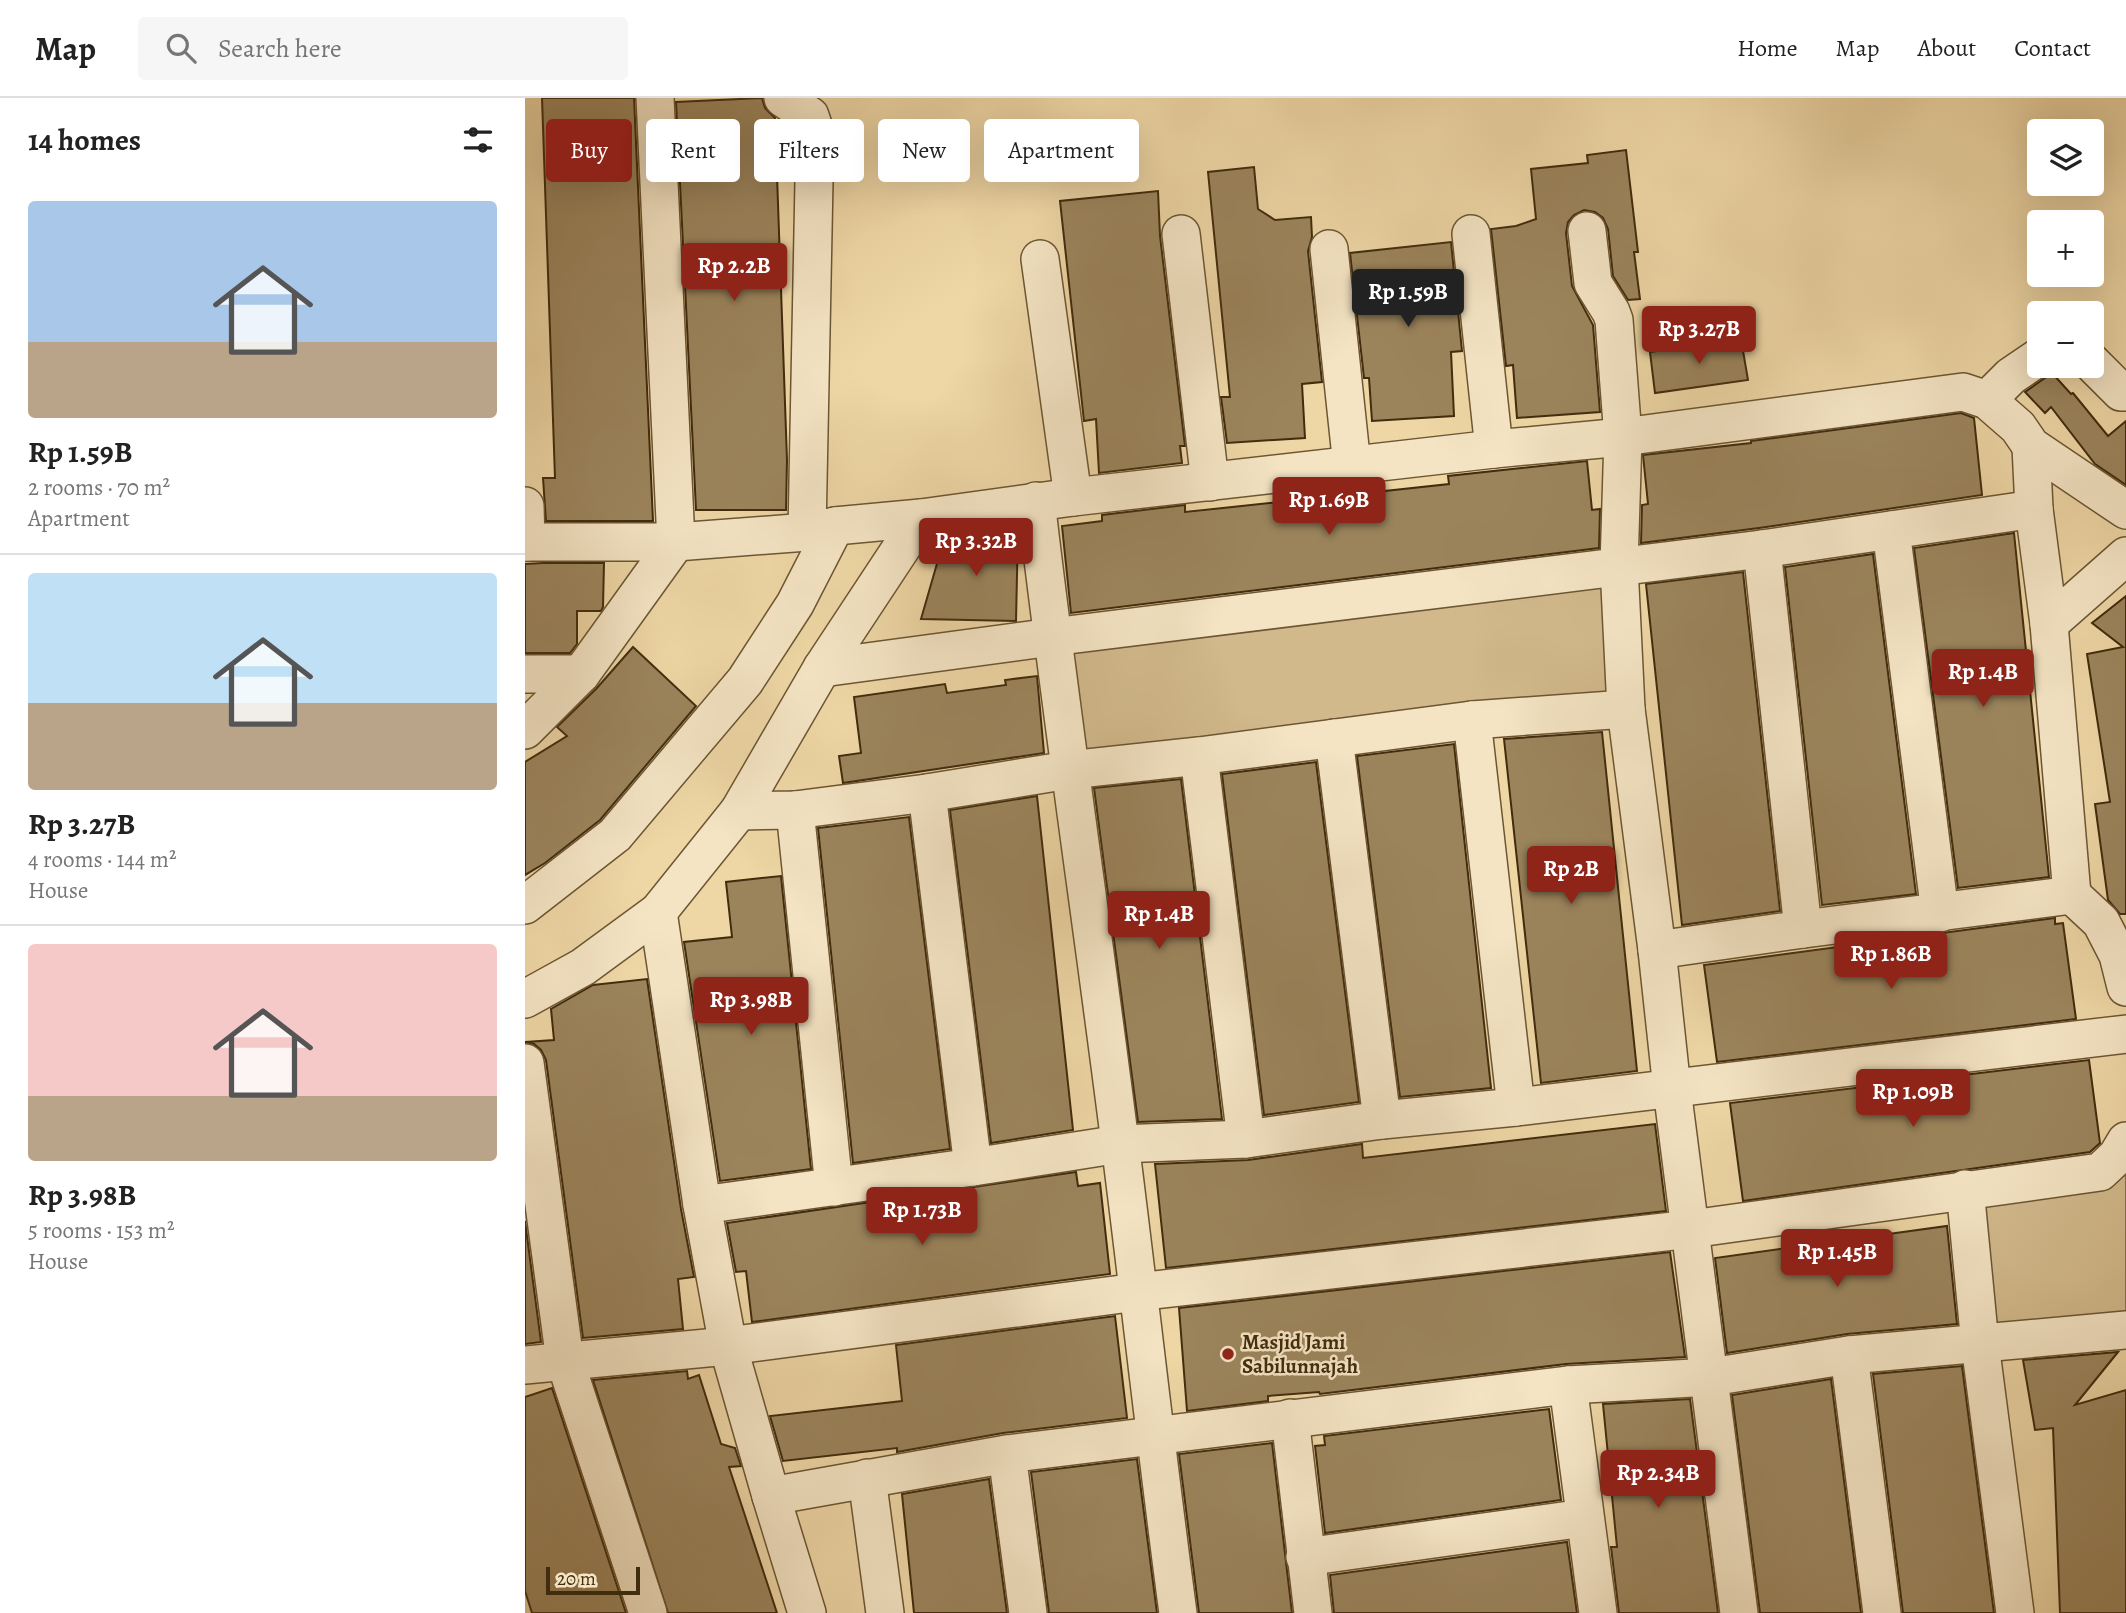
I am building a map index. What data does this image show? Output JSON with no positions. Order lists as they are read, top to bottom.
{
  "places": ["Masjid Jami Sabilunnajah"],
  "scale_bar": "20 m",
  "page": {
    "header": "Map",
    "search": "Search here",
    "nav": [
      "Home",
      "Map",
      "About",
      "Contact"
    ],
    "heading": "14 homes",
    "map_buttons": ["+", "−"],
    "chip": [
      "Buy",
      "Rent",
      "Filters",
      "New",
      "Apartment"
    ],
    "list": [
      {
        "name": "Rp 1.59B",
        "note": "2 rooms · 70 m² · Apartment"
      },
      {
        "name": "Rp 3.27B",
        "note": "4 rooms · 144 m² · House"
      },
      {
        "name": "Rp 3.98B",
        "note": "5 rooms · 153 m² · House"
      }
    ],
    "price": [
      "Rp 2.2B",
      "Rp 1.59B",
      "Rp 3.27B",
      "Rp 1.69B",
      "Rp 3.32B",
      "Rp 1.4B",
      "Rp 2B",
      "Rp 1.4B",
      "Rp 1.86B",
      "Rp 3.98B",
      "Rp 1.09B",
      "Rp 1.73B",
      "Rp 1.45B",
      "Rp 2.34B"
    ],
    "scale": "20 m"
  }
}
